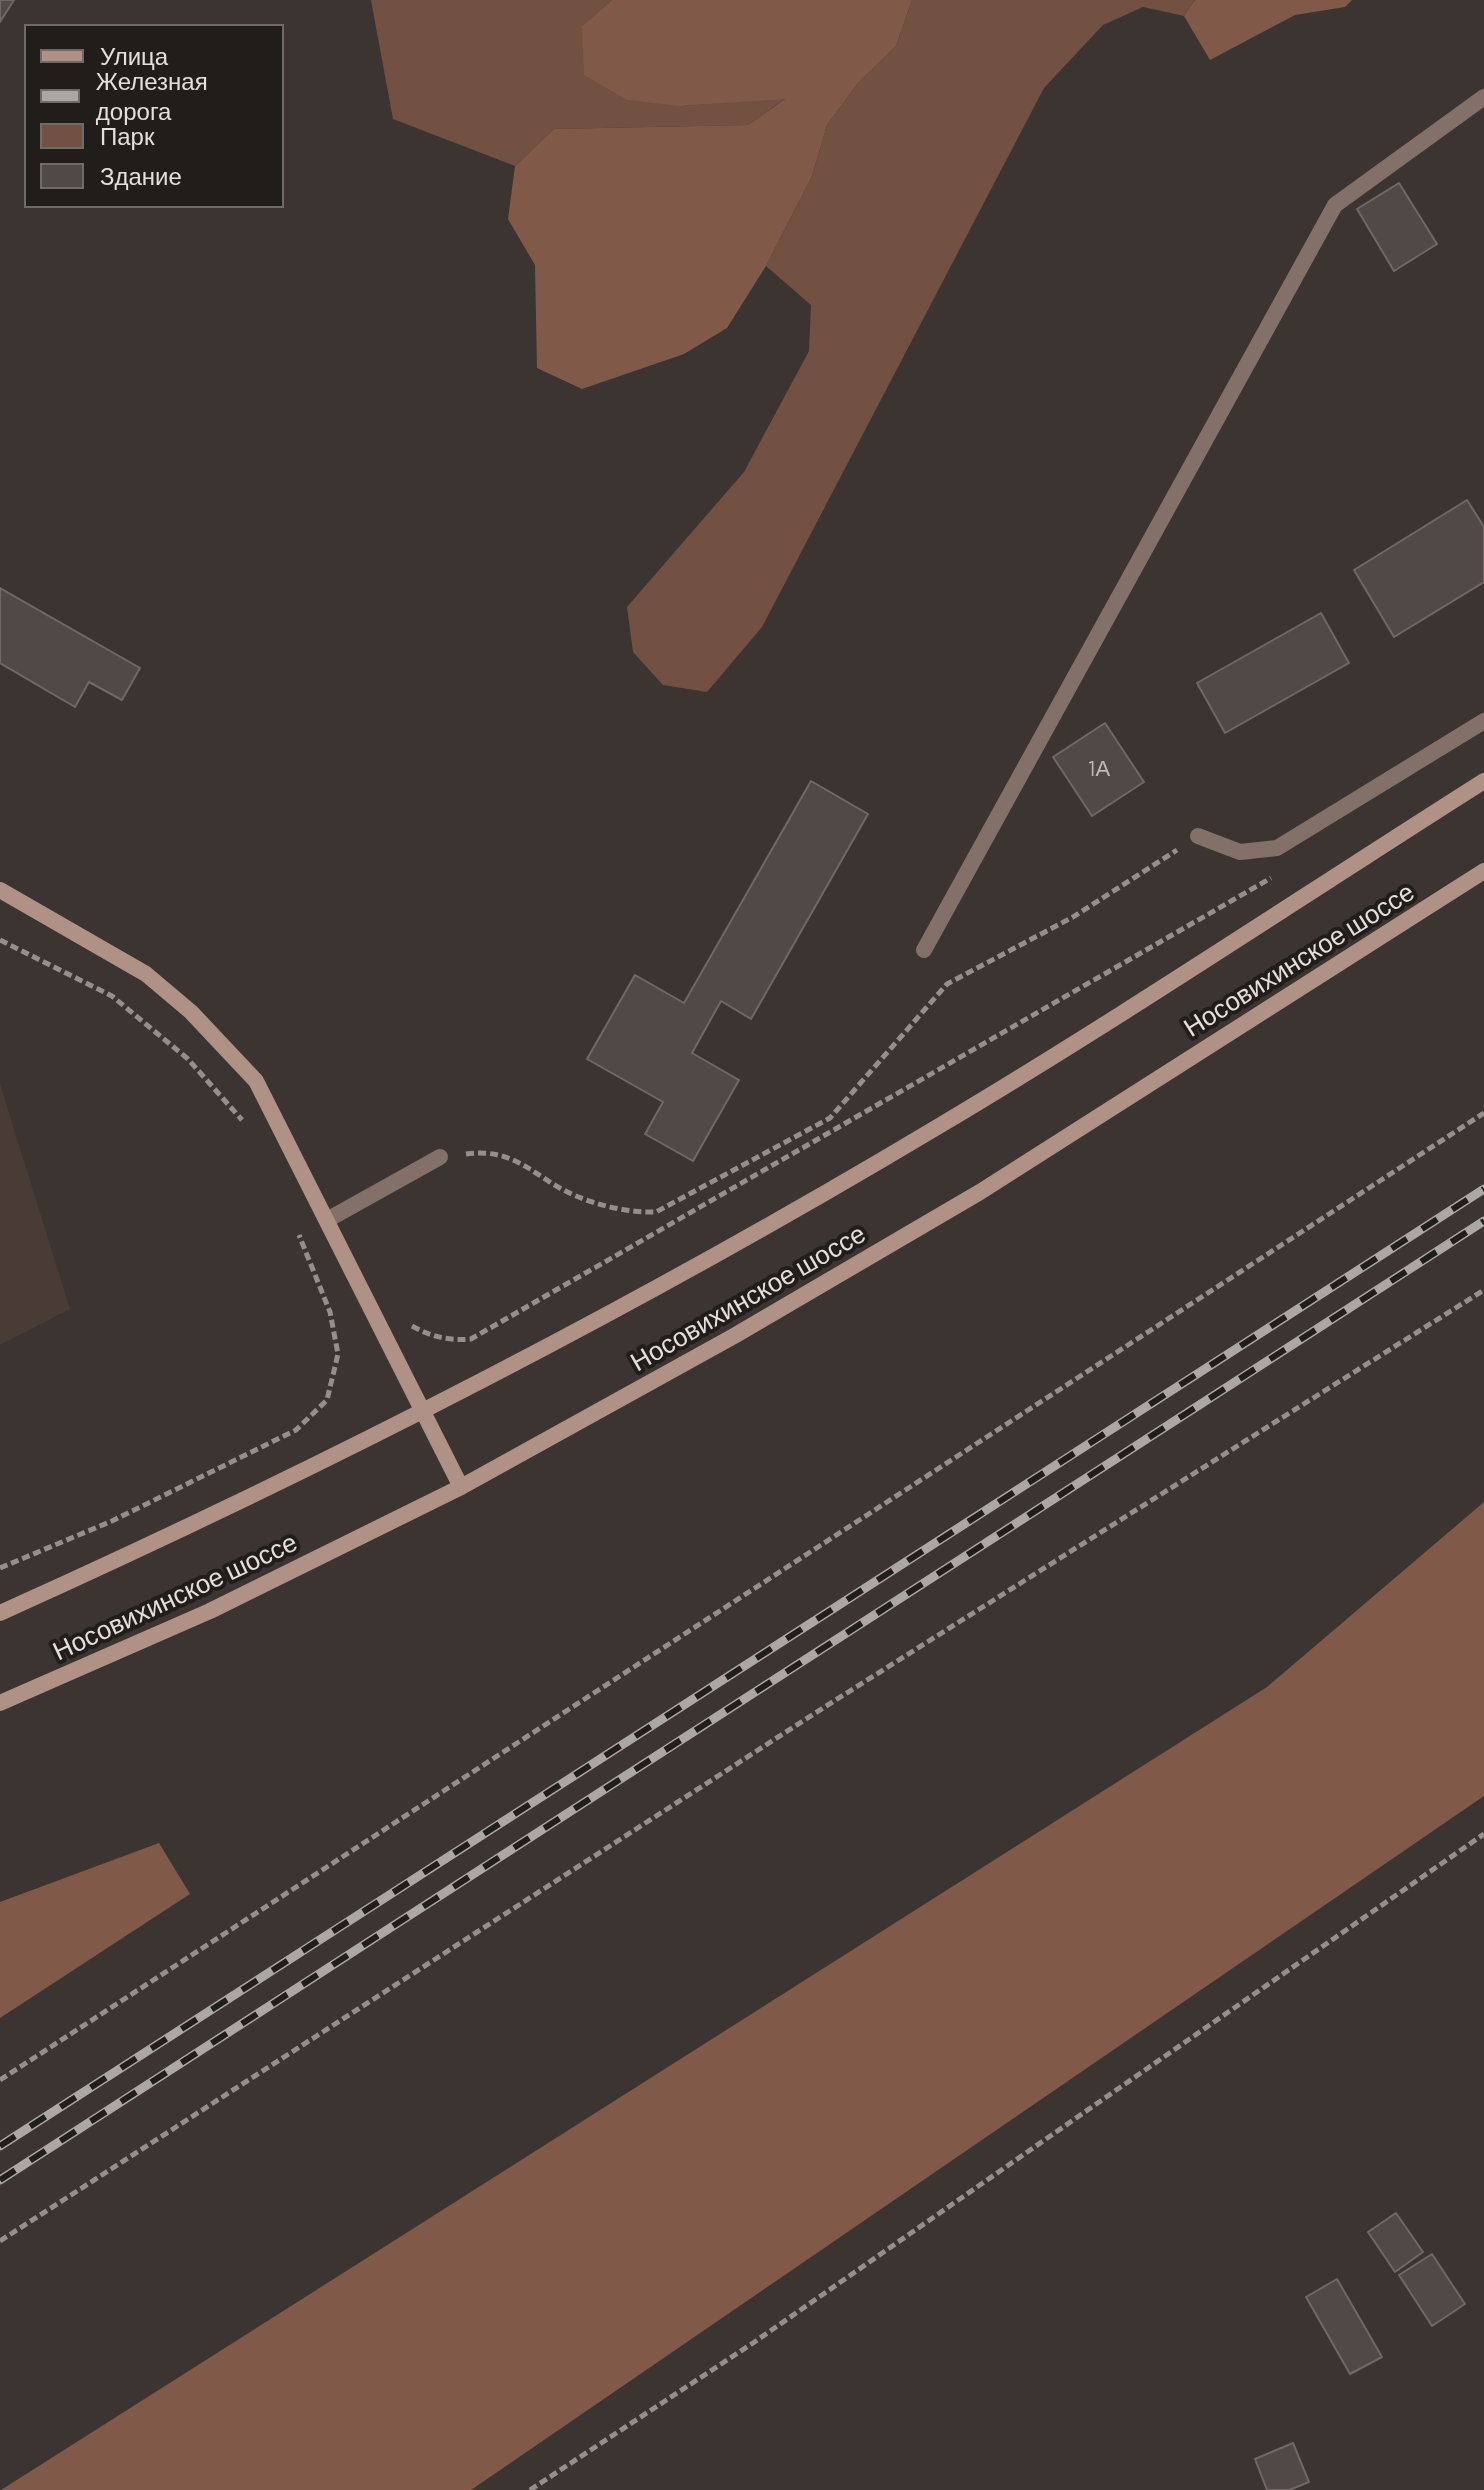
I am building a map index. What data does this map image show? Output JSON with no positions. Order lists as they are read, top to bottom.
{
  "streets": {
    "main road": ["Носовихинское шоссе"]
  },
  "house_numbers": ["1А"],
  "legend": [
    "Улица",
    "Железная дорога",
    "Парк",
    "Здание"
  ]
}
